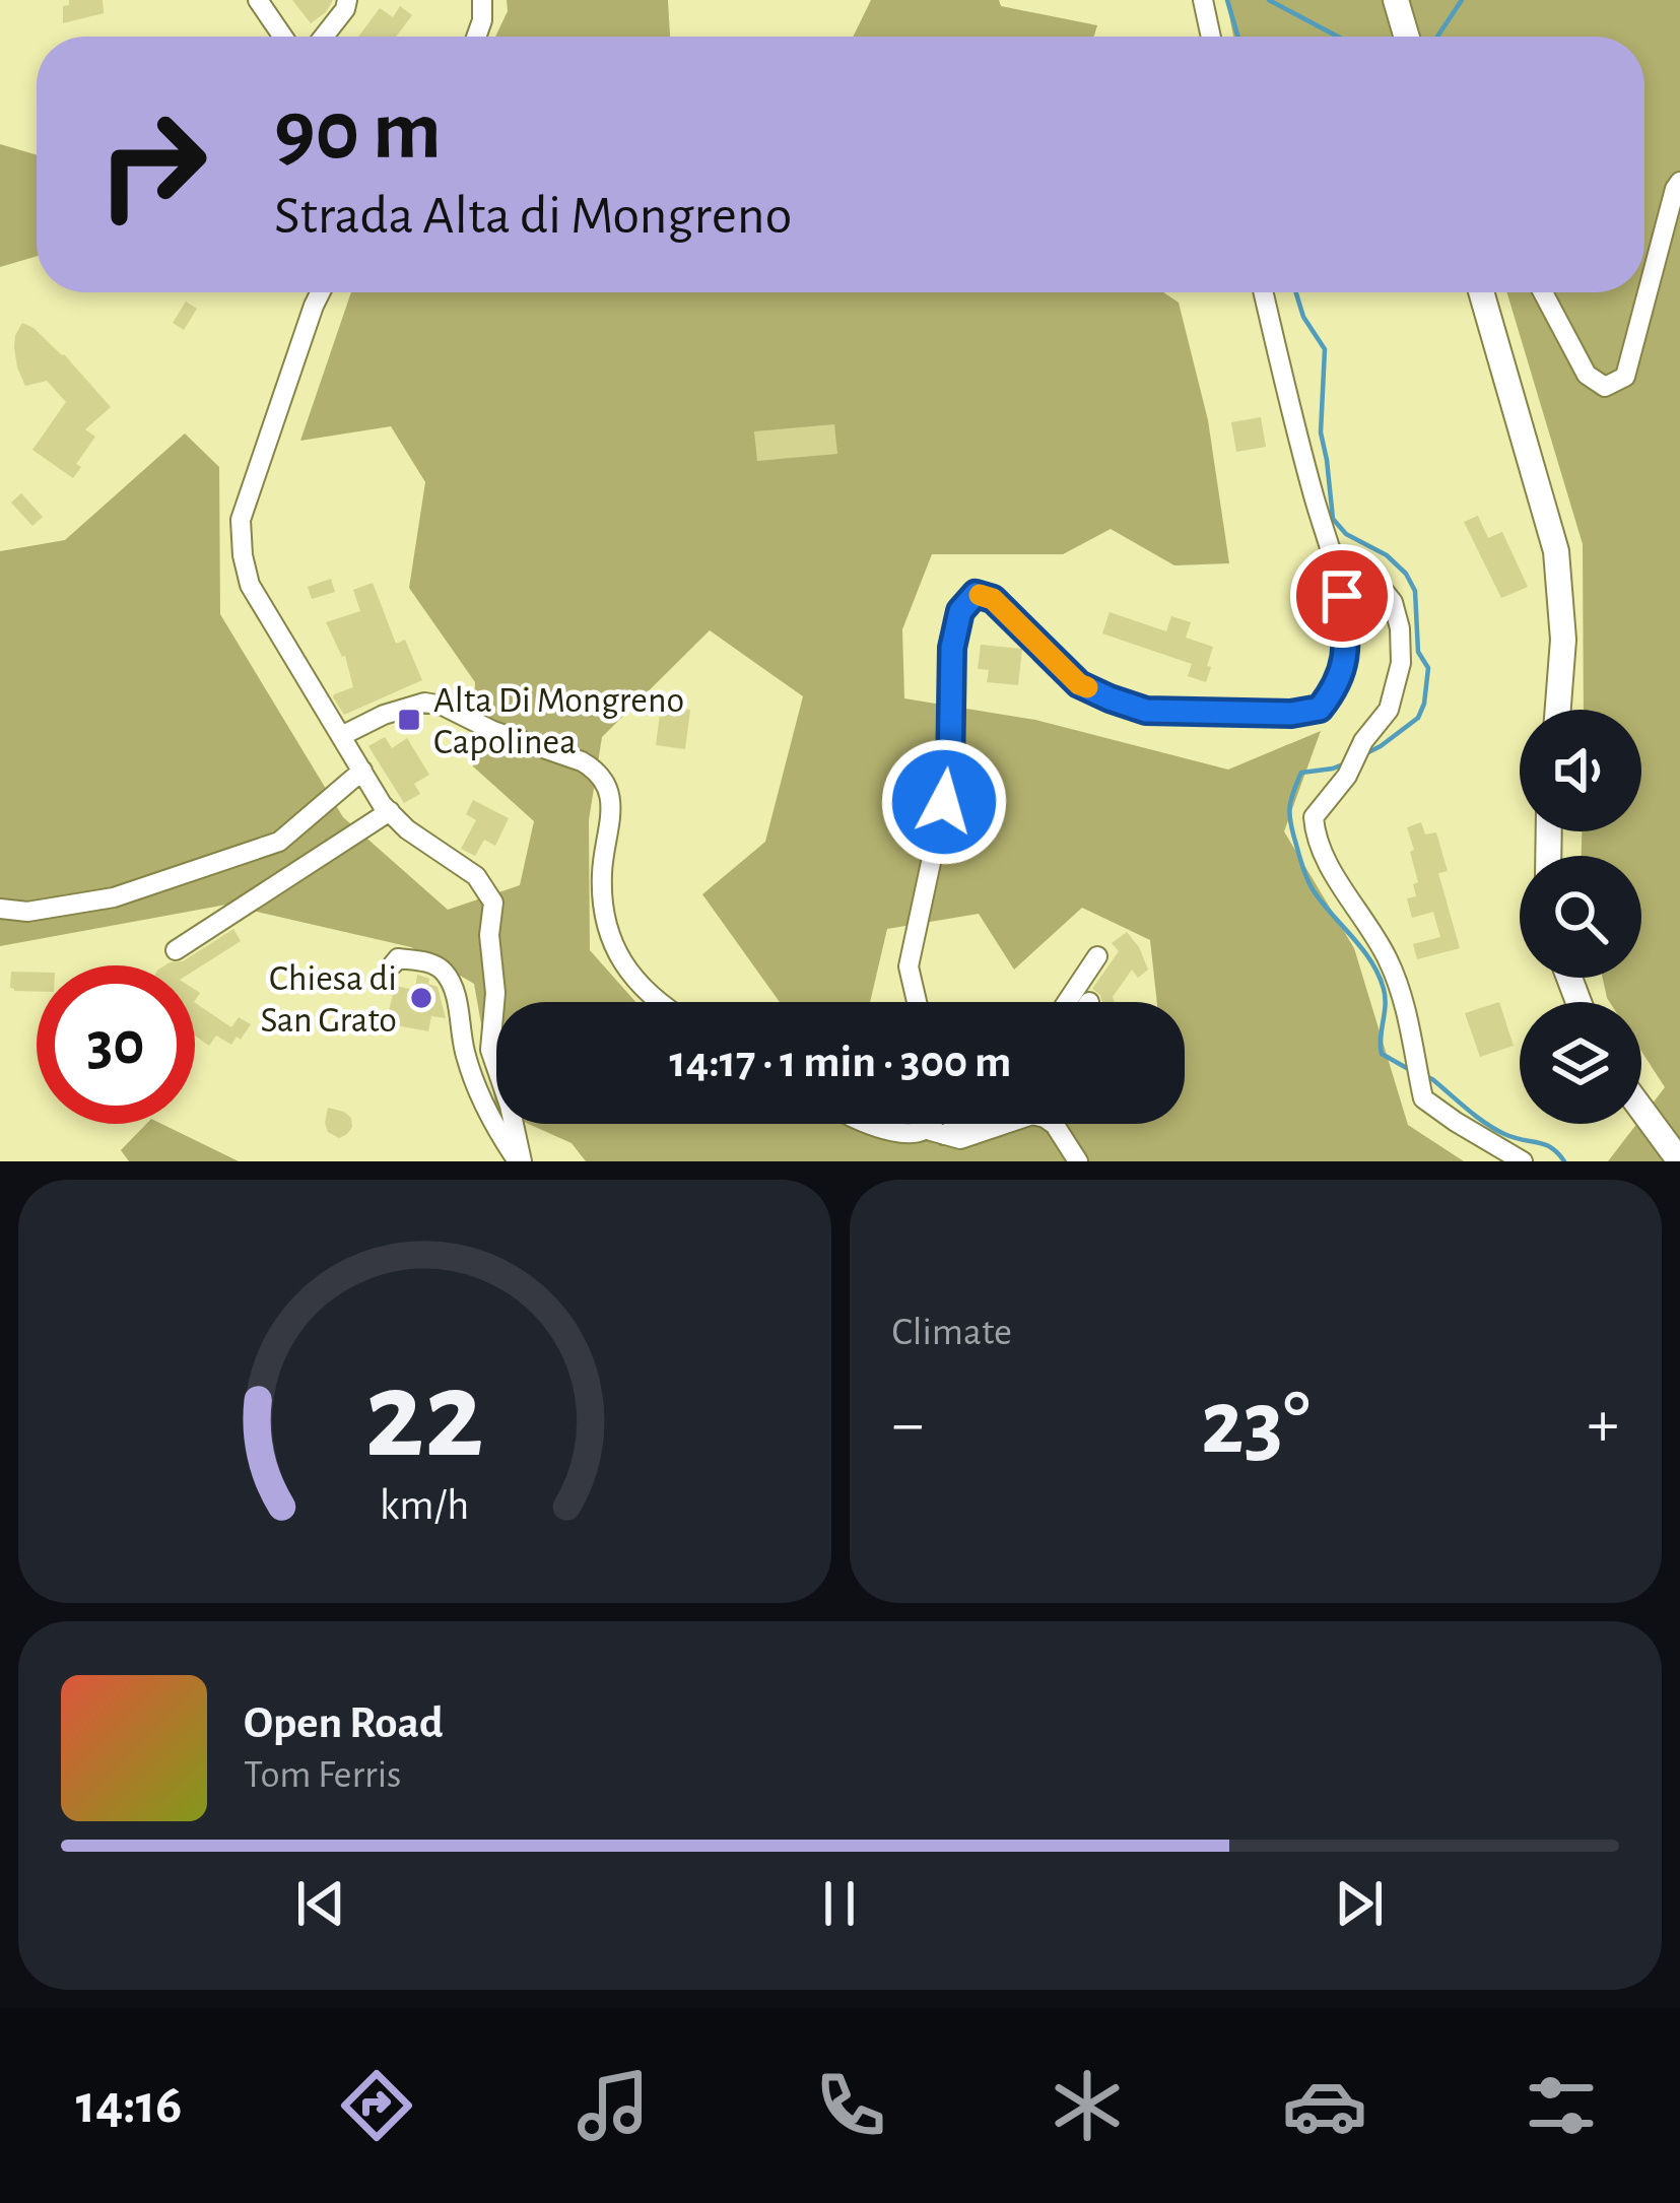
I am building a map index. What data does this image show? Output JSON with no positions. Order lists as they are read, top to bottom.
{
  "places": {
    "transit": ["Alta Di Mongreno Capolinea"],
    "other": ["Chiesa di San Grato"]
  },
  "page": {
    "turn": ["90 m", "Strada Alta di Mongreno"],
    "limit": "30",
    "trip": "14:17 · 1 min · 300 m",
    "tile": "Climate",
    "heat": ["−", "23°", "+"],
    "song": ["Open Road", "Tom Ferris"],
    "tabs": "14:16",
    "gauge": ["22", "km/h"]
  }
}
